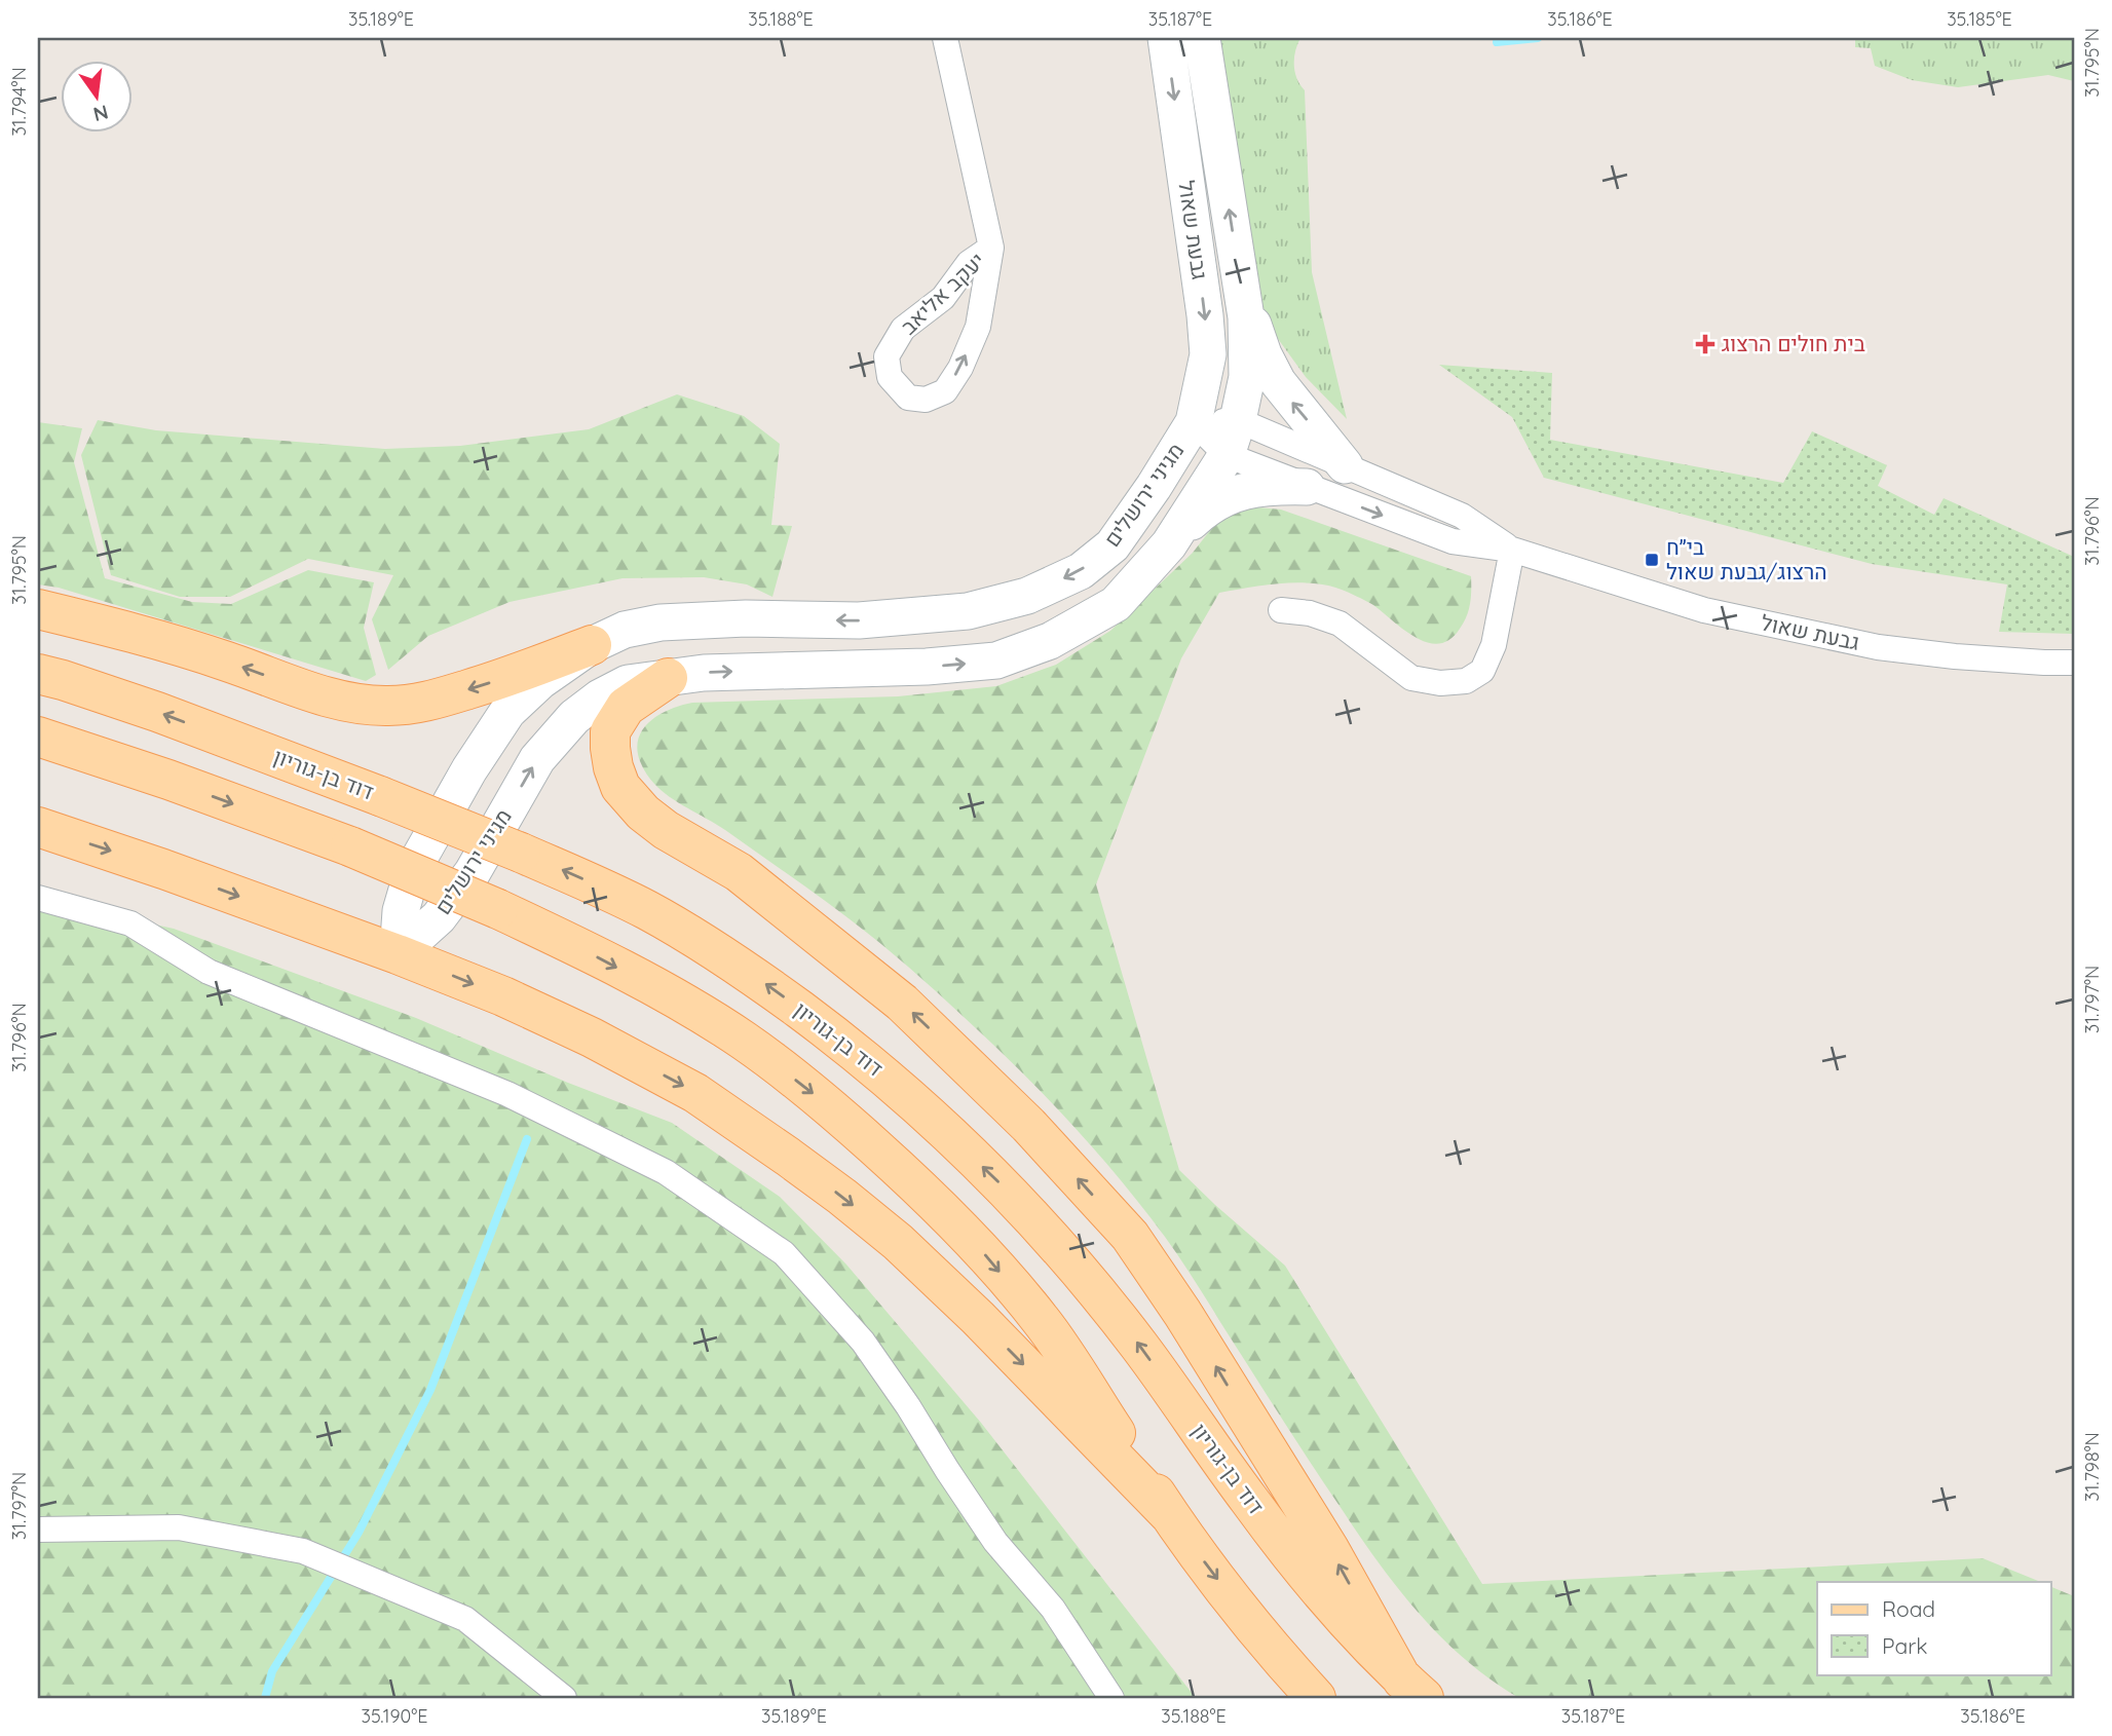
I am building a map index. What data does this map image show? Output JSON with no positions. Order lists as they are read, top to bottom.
{
  "streets": {
    "main road": ["דוד בן-גוריון"],
    "street": ["גבעת שאול", "יעקב אליאב", "מגיני ירושלים"]
  },
  "crossings": [
    ["גבעת שאול", "מגיני ירושלים"]
  ],
  "places": {
    "health": ["בית חולים הרצוג"],
    "transit": ["בי״ח הרצוג/גבעת שאול"]
  },
  "legend": ["Road", "Park"],
  "north": "bottom",
  "coordinates": [
    "35.189°E",
    "35.188°E",
    "35.187°E",
    "35.186°E",
    "35.185°E",
    "31.795°N",
    "31.794°N",
    "31.796°N",
    "31.797°N",
    "31.798°N",
    "35.190°E"
  ]
}
